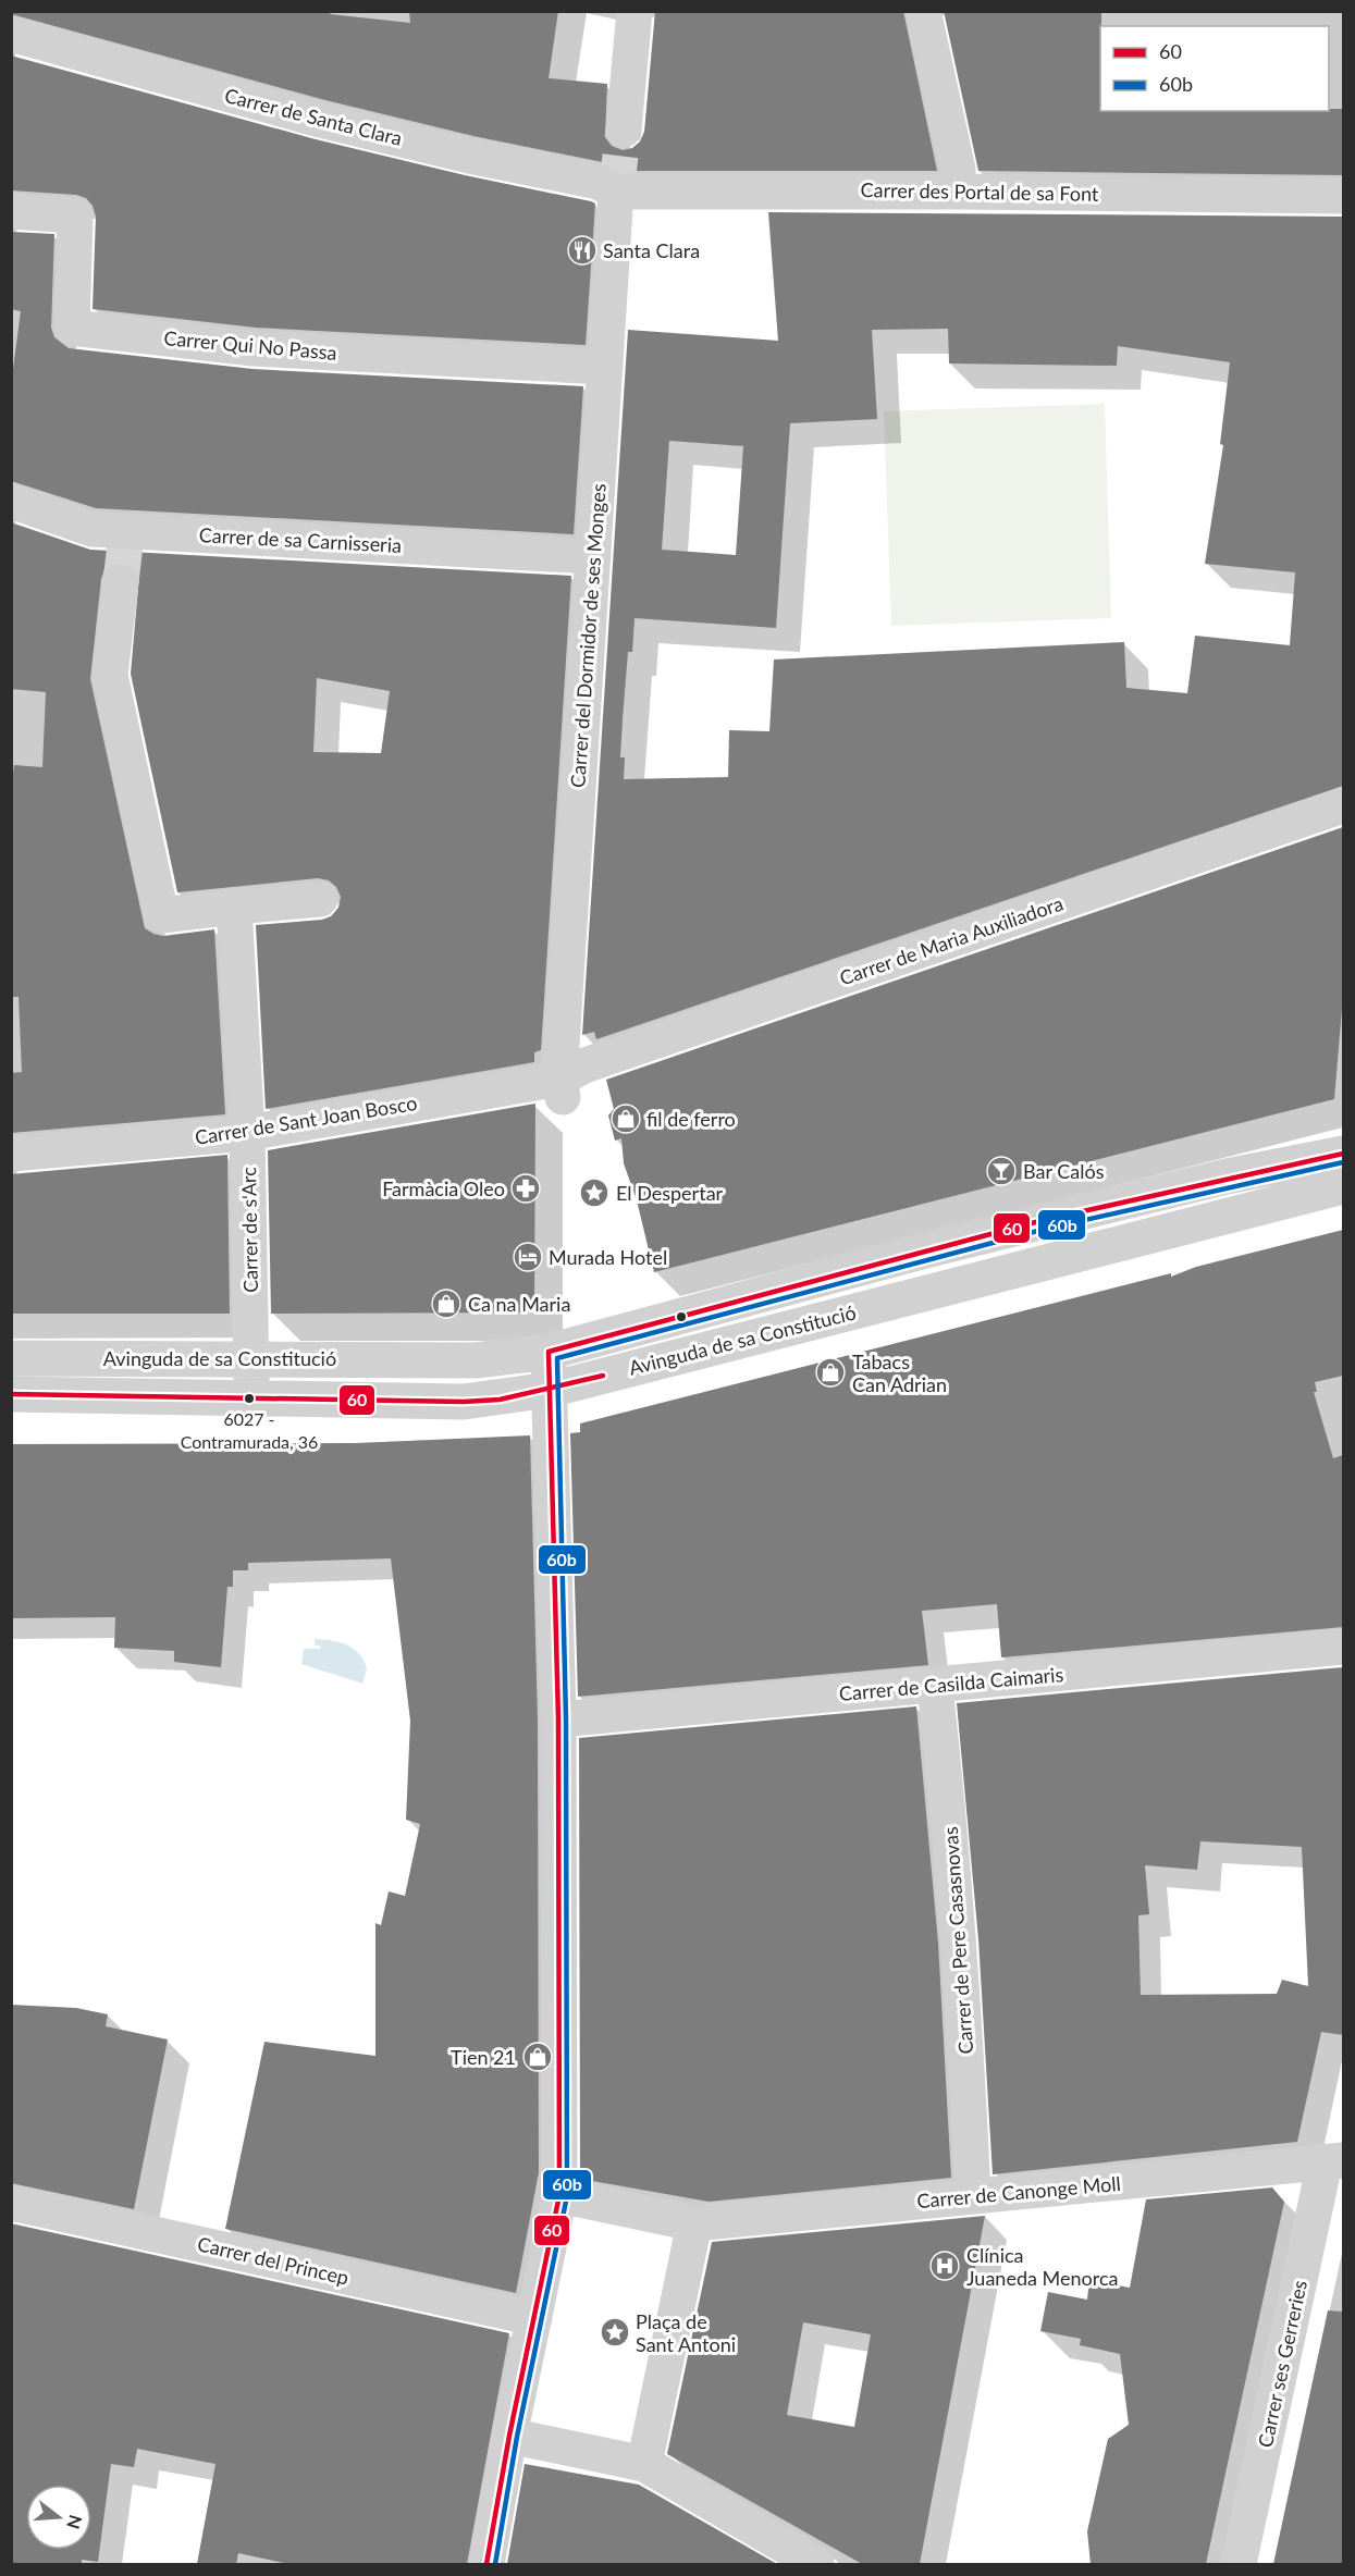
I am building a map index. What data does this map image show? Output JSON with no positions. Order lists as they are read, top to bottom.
{
  "streets": {
    "street": [
      "Carrer de Santa Clara",
      "Carrer des Portal de sa Font",
      "Carrer Qui No Passa",
      "Carrer de sa Carnisseria",
      "Carrer del Dormidor de ses Monges",
      "Carrer de Maria Auxiliadora",
      "Carrer de Sant Joan Bosco",
      "Carrer de s'Arc",
      "Avinguda de sa Constitució",
      "Carrer de Casilda Caimaris",
      "Carrer de Pere Casasnovas",
      "Carrer de Canonge Moll",
      "Carrer del Princep",
      "Carrer ses Gerreries"
    ]
  },
  "crossings": [
    ["Carrer de Santa Clara", "Carrer des Portal de sa Font"],
    ["Carrer de Santa Clara", "Carrer del Dormidor de ses Monges"],
    ["Carrer des Portal de sa Font", "Carrer del Dormidor de ses Monges"],
    ["Carrer Qui No Passa", "Carrer del Dormidor de ses Monges"],
    ["Carrer de sa Carnisseria", "Carrer del Dormidor de ses Monges"],
    ["Carrer del Dormidor de ses Monges", "Carrer de Maria Auxiliadora"],
    ["Carrer del Dormidor de ses Monges", "Carrer de Sant Joan Bosco"],
    ["Carrer de Maria Auxiliadora", "Carrer de Sant Joan Bosco"],
    ["Carrer de Sant Joan Bosco", "Carrer de s'Arc"],
    ["Carrer de s'Arc", "Avinguda de sa Constitució"],
    ["Carrer de Casilda Caimaris", "Carrer de Pere Casasnovas"],
    ["Carrer de Pere Casasnovas", "Carrer de Canonge Moll"],
    ["Carrer de Canonge Moll", "Carrer ses Gerreries"]
  ],
  "places": {
    "restaurant": ["Santa Clara"],
    "shop": [
      "fil de ferro",
      "Ca na Maria",
      "Tabacs Can Adrian",
      "Tien 21"
    ],
    "bar": ["Bar Calós"],
    "pharmacy": ["Farmàcia Oleo"],
    "place": ["El Despertar", "Plaça de Sant Antoni"],
    "hotel": ["Murada Hotel"],
    "other": ["6027 - Contramurada, 36"],
    "hospital": ["Clínica Juaneda Menorca"]
  },
  "lines": ["transit line 60", "transit line 60b"],
  "legend": ["60", "60b"],
  "north": "right"
}
